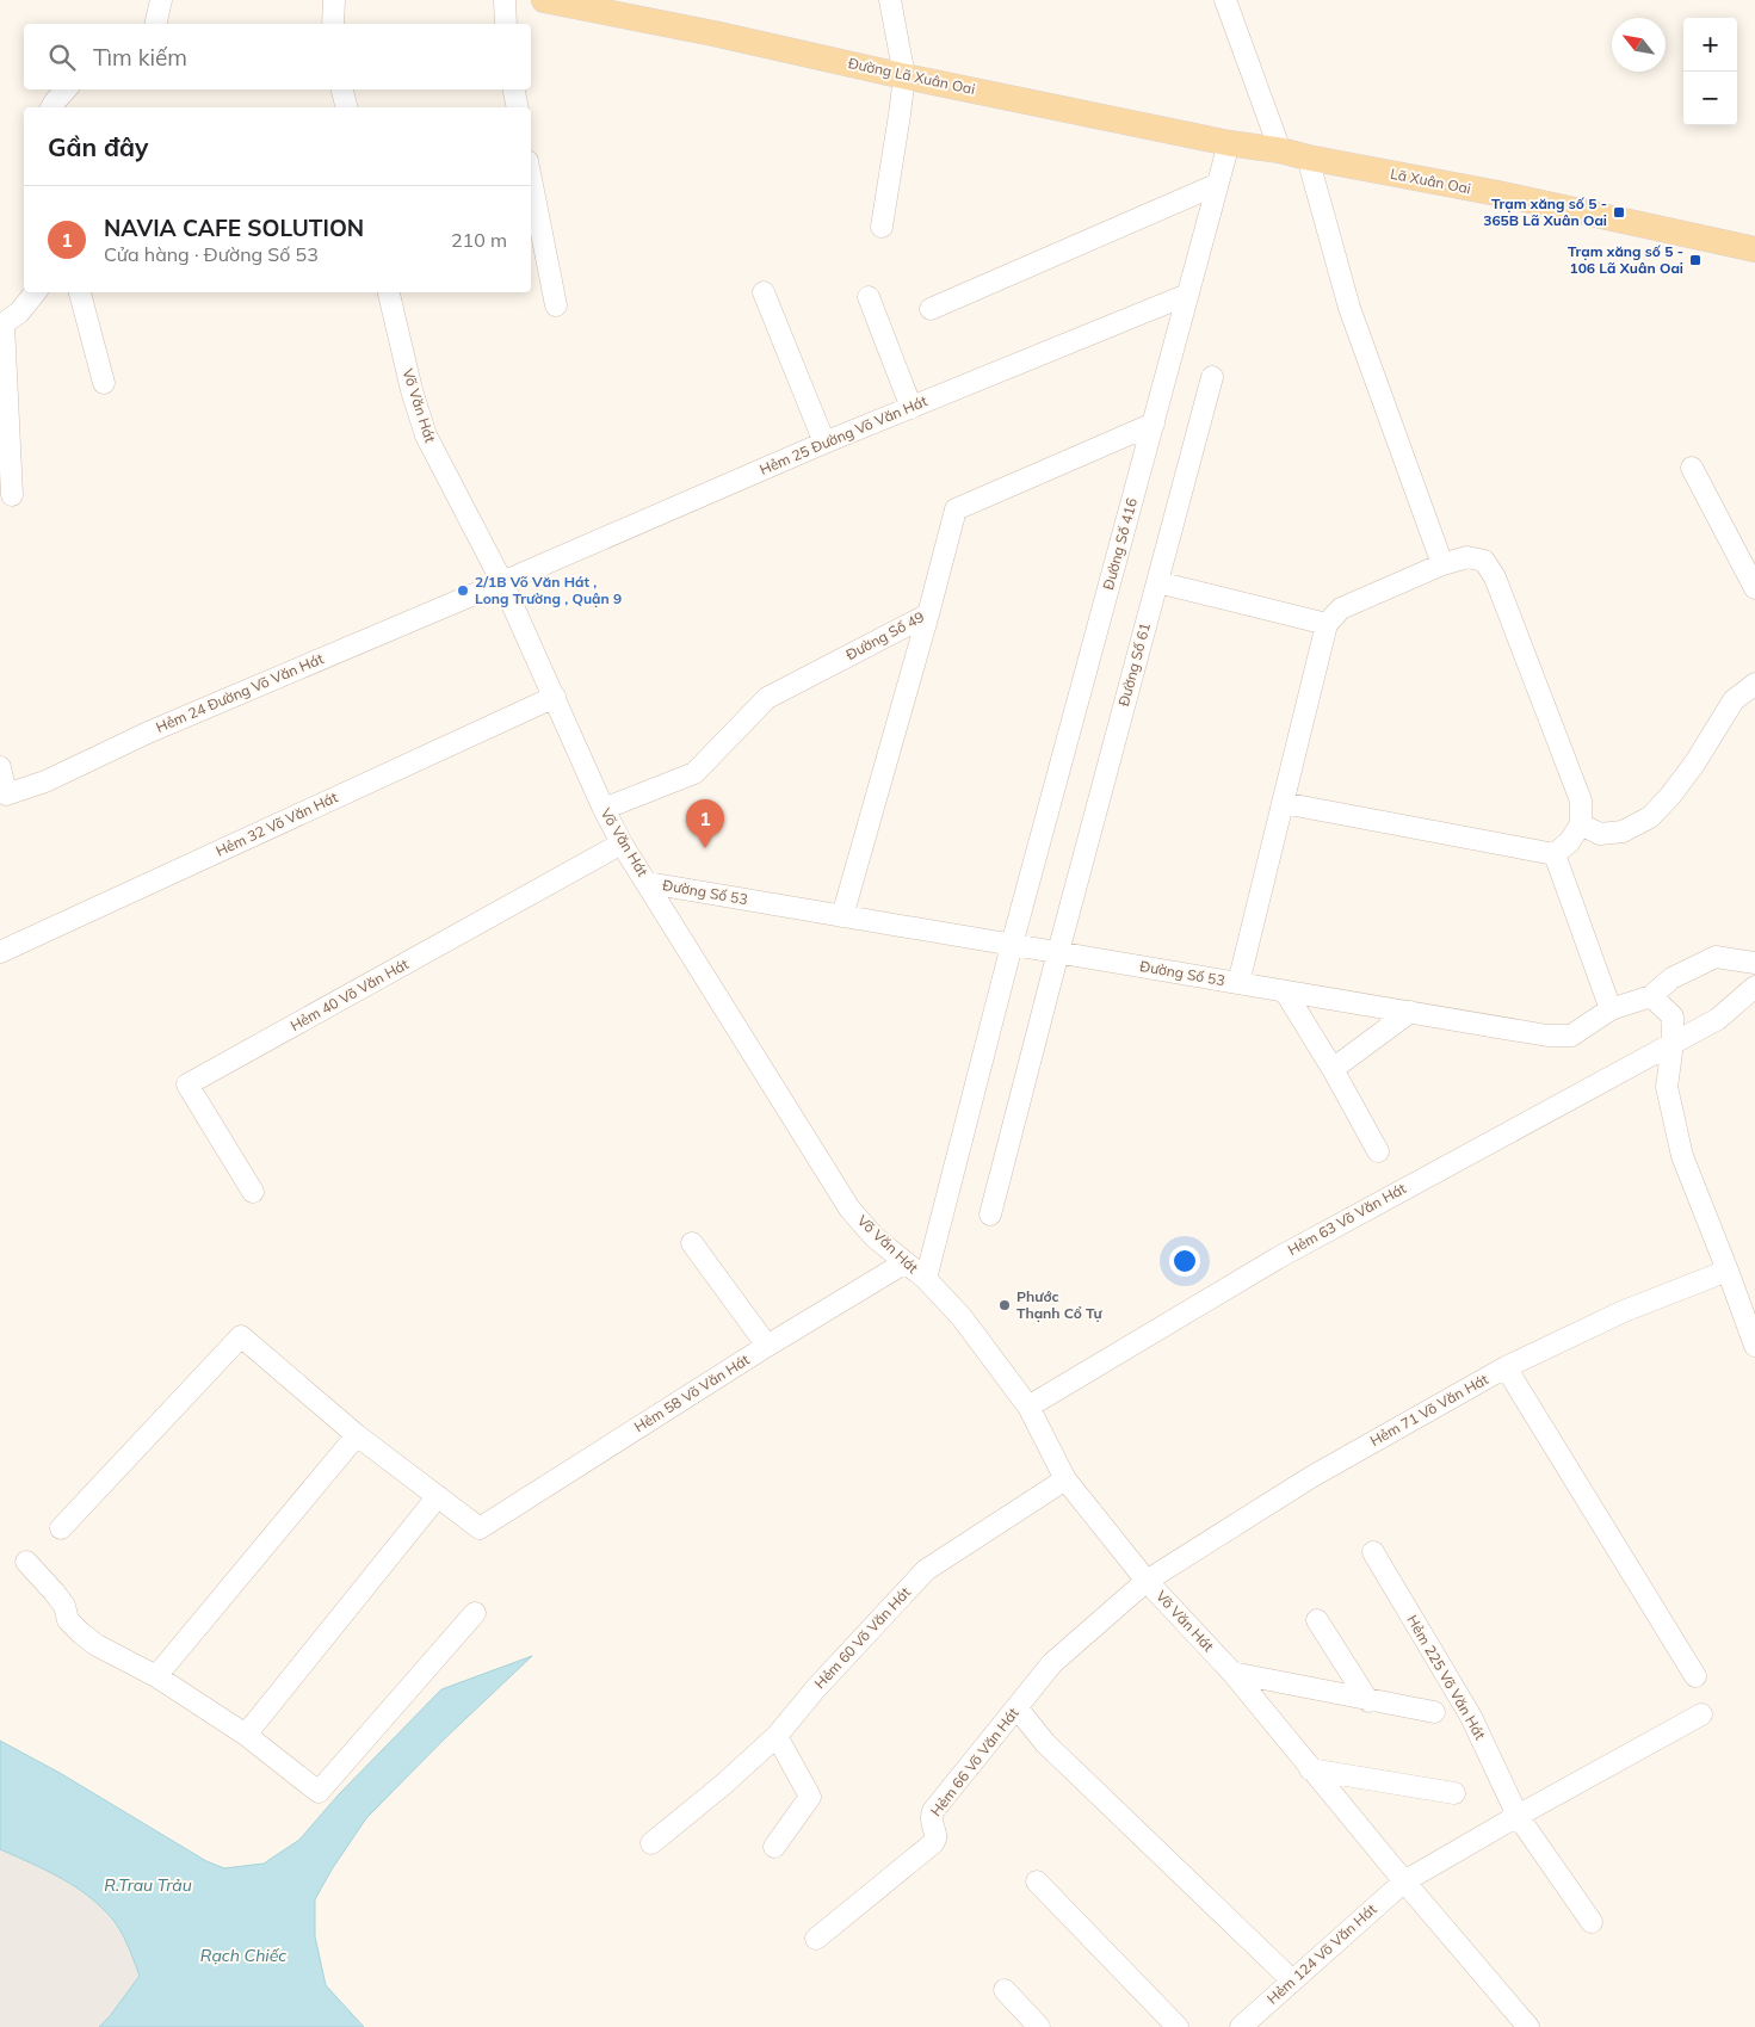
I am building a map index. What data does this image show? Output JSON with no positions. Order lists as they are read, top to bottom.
{
  "streets": {
    "main road": ["Đường Lã Xuân Oai", "Lã Xuân Oai"],
    "street": [
      "Võ Văn Hát",
      "Hẻm 25 Đường Võ Văn Hát",
      "Đường Số 416",
      "Đường Số 49",
      "Đường Số 61",
      "Hẻm 24 Đường Võ Văn Hát",
      "Hẻm 32 Võ Văn Hát",
      "Đường Số 53",
      "Hẻm 40 Võ Văn Hát",
      "Hẻm 63 Võ Văn Hát",
      "Hẻm 58 Võ Văn Hát",
      "Hẻm 71 Võ Văn Hát",
      "Hẻm 60 Võ Văn Hát",
      "Hẻm 225 Võ Văn Hát",
      "Hẻm 66 Võ Văn Hát",
      "Hẻm 124 Võ Văn Hát"
    ]
  },
  "crossings": [
    ["Đường Lã Xuân Oai", "Lã Xuân Oai"],
    ["Đường Lã Xuân Oai", "Đường Số 416"],
    ["Võ Văn Hát", "Hẻm 25 Đường Võ Văn Hát"],
    ["Võ Văn Hát", "Đường Số 416"],
    ["Võ Văn Hát", "Đường Số 49"],
    ["Võ Văn Hát", "Hẻm 24 Đường Võ Văn Hát"],
    ["Võ Văn Hát", "Hẻm 32 Võ Văn Hát"],
    ["Võ Văn Hát", "Đường Số 53"],
    ["Võ Văn Hát", "Hẻm 40 Võ Văn Hát"],
    ["Võ Văn Hát", "Hẻm 63 Võ Văn Hát"],
    ["Võ Văn Hát", "Hẻm 58 Võ Văn Hát"],
    ["Võ Văn Hát", "Hẻm 71 Võ Văn Hát"],
    ["Võ Văn Hát", "Hẻm 60 Võ Văn Hát"],
    ["Võ Văn Hát", "Hẻm 66 Võ Văn Hát"],
    ["Võ Văn Hát", "Hẻm 124 Võ Văn Hát"],
    ["Hẻm 25 Đường Võ Văn Hát", "Đường Số 416"],
    ["Hẻm 25 Đường Võ Văn Hát", "Hẻm 24 Đường Võ Văn Hát"],
    ["Đường Số 416", "Đường Số 49"],
    ["Đường Số 416", "Đường Số 53"],
    ["Đường Số 61", "Đường Số 53"],
    ["Hẻm 71 Võ Văn Hát", "Hẻm 66 Võ Văn Hát"]
  ],
  "water": ["R.Trau Trảu", "Rạch Chiếc"],
  "places": {
    "transit": ["Trạm xăng số 5 - 365B Lã Xuân Oai", "Trạm xăng số 5 - 106 Lã Xuân Oai"],
    "other": ["2/1B Võ Văn Hát , Long Trường , Quận 9", "Phước Thạnh Cổ Tự"]
  },
  "north": "top left",
  "page": {
    "map_buttons": ["+", "−"],
    "search": "Tìm kiếm",
    "heading": "Gần đây",
    "list": [
      {
        "mark": "1",
        "name": "NAVIA CAFE SOLUTION",
        "note": "Cửa hàng · Đường Số 53",
        "value": "210 m"
      }
    ],
    "pins": "1"
  }
}
